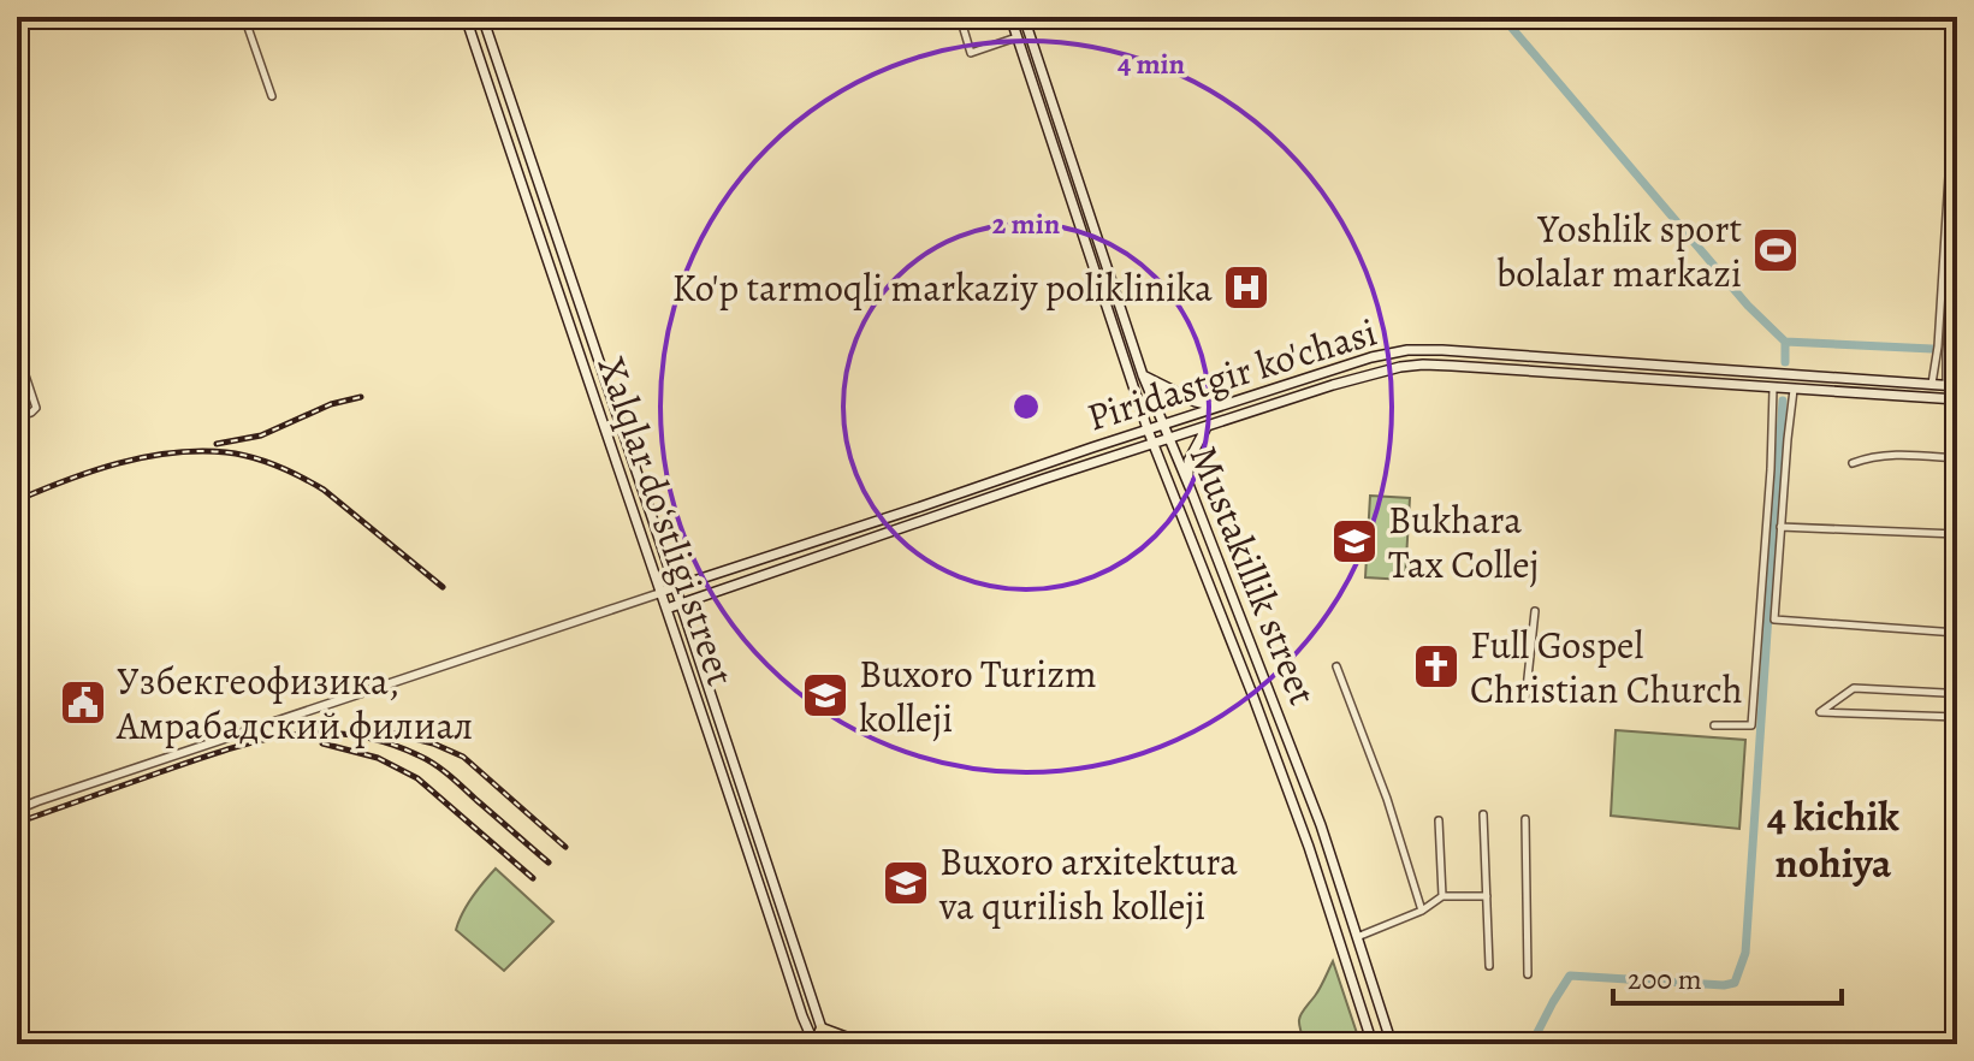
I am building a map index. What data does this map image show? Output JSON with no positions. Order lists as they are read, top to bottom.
{
  "streets": {
    "main road": ["Piridastgir ko'chasi", "Xalqlar doʻstligi street", "Mustakillik street"]
  },
  "crossings": [
    ["Piridastgir ko'chasi", "Xalqlar doʻstligi street"],
    ["Piridastgir ko'chasi", "Mustakillik street"]
  ],
  "districts": ["4 kichik nohiya"],
  "places": {
    "sports": ["Yoshlik sport bolalar markazi"],
    "hospital": ["Ko'p tarmoqli markaziy poliklinika"],
    "school or university": ["Bukhara Tax Collej", "Buxoro Turizm kolleji", "Buxoro arxitektura va qurilish kolleji"],
    "church": ["Full Gospel Christian Church"],
    "public building": ["Узбекгеофизика, Амрабадский филиал"]
  },
  "scale_bar": "200 m",
  "rings": ["4 min", "2 min"]
}
